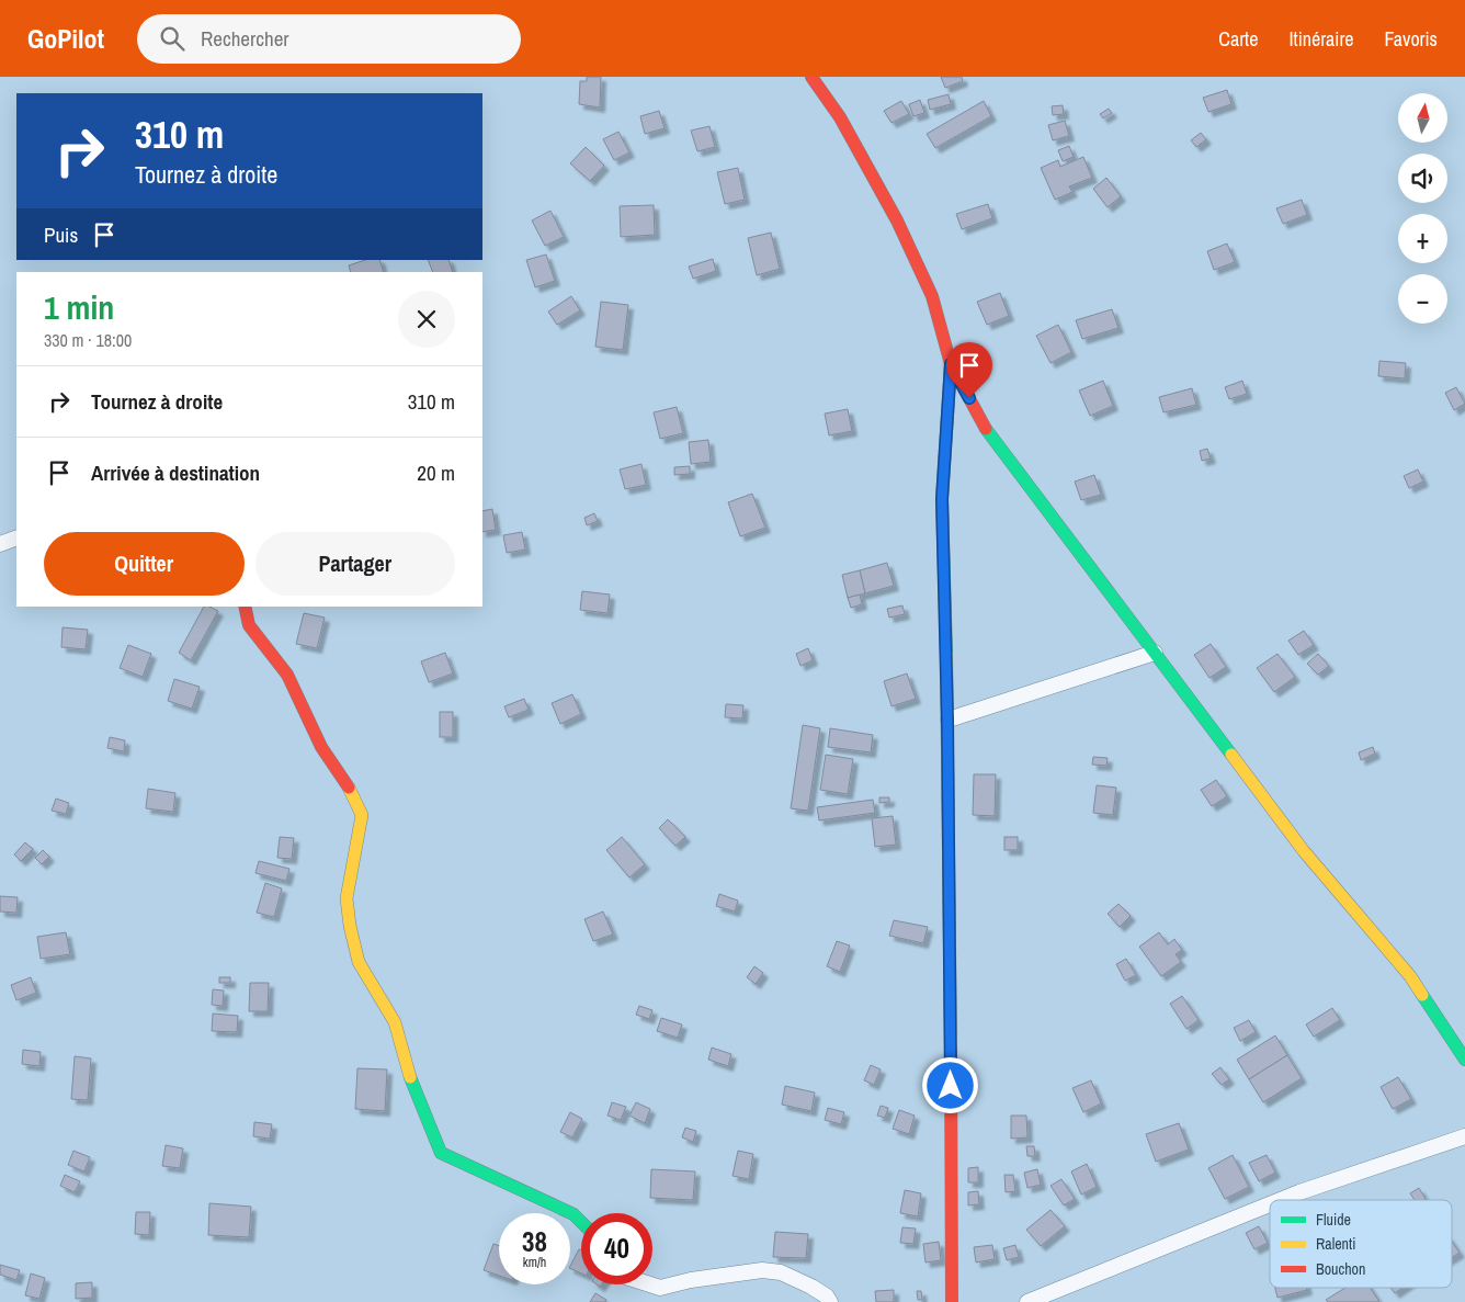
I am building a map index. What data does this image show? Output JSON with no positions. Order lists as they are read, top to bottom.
{
  "legend": ["Fluide", "Ralenti", "Bouchon"],
  "north": "top",
  "page": {
    "header": "GoPilot",
    "search": "Rechercher",
    "nav": ["Carte", "Itinéraire", "Favoris"],
    "map_buttons": ["+", "−"],
    "turn": ["310 m", "Tournez à droite"],
    "then": "Puis",
    "heading": ["1 min", "330 m · 18:00"],
    "list": [
      {
        "name": "Tournez à droite",
        "value": "310 m"
      },
      {
        "name": "Arrivée à destination",
        "value": "20 m"
      }
    ],
    "buttons": ["Quitter", "Partager"],
    "speed": "38 km/h",
    "limit": "40"
  }
}
